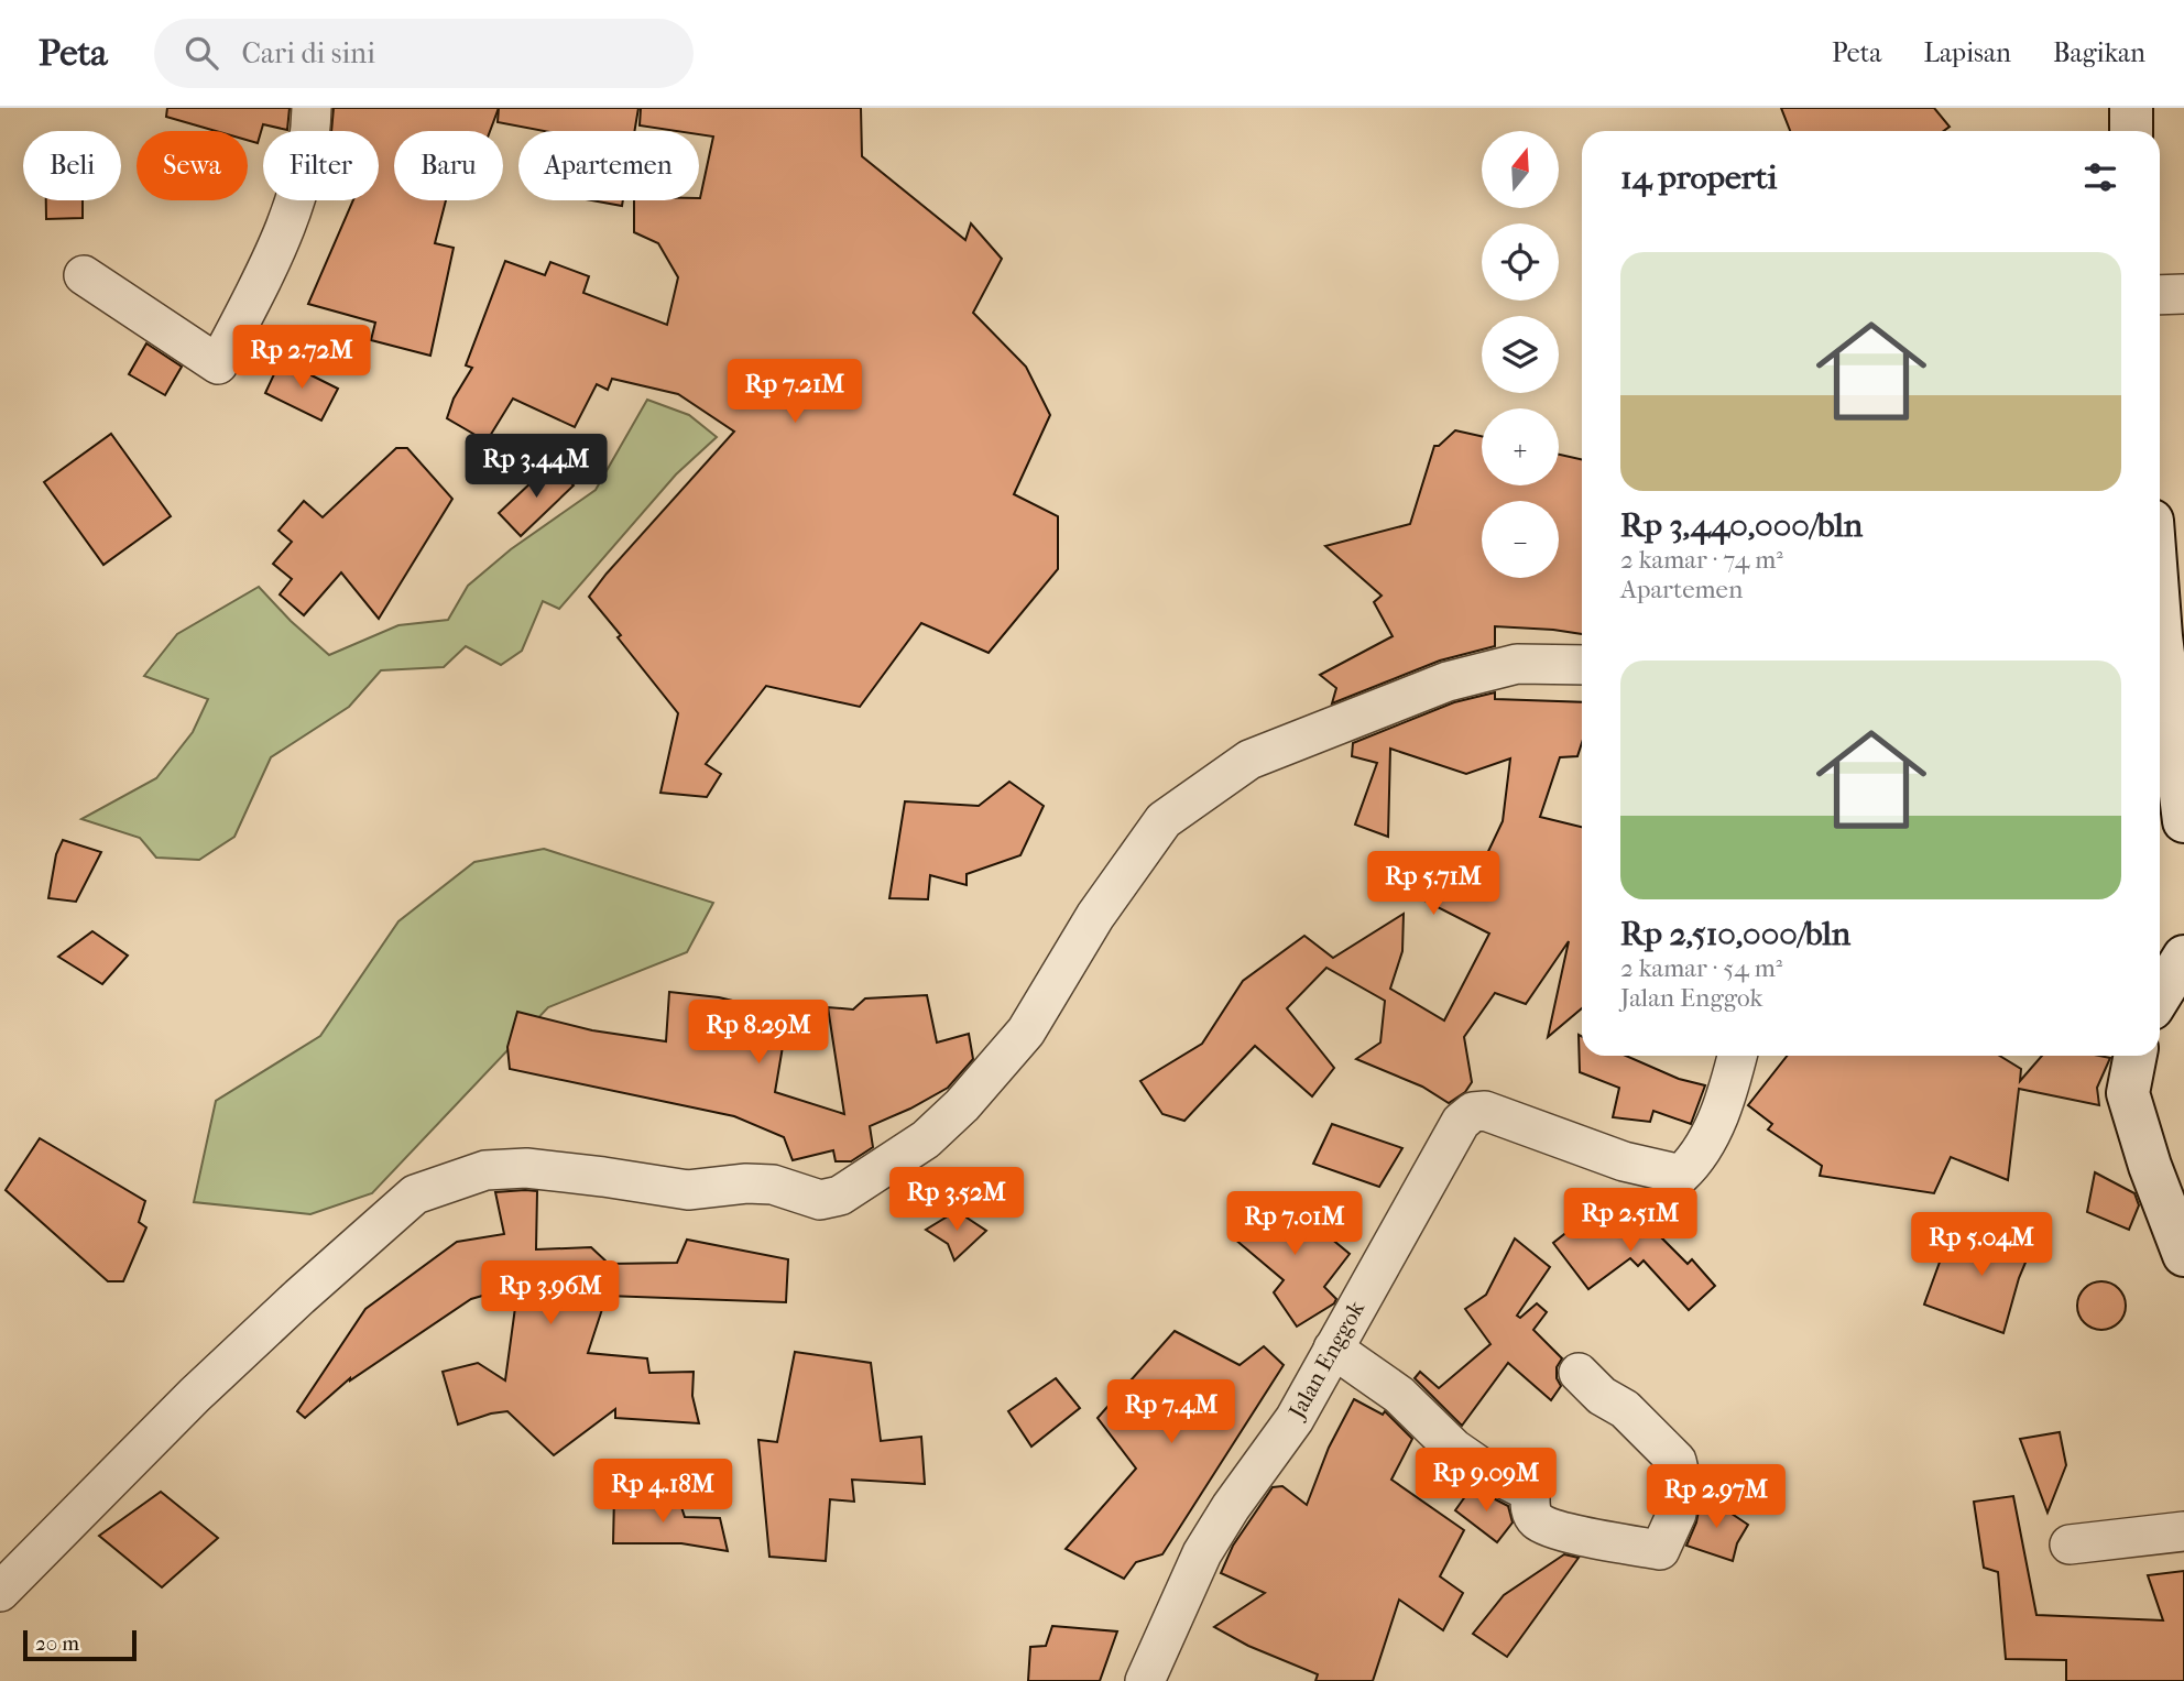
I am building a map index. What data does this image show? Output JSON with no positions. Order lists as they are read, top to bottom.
{
  "streets": {
    "street": ["Jalan Enggok"]
  },
  "scale_bar": "20 m",
  "north": "top",
  "page": {
    "header": "Peta",
    "search": "Cari di sini",
    "nav": ["Peta", "Lapisan", "Bagikan"],
    "map_buttons": ["+", "−"],
    "chip": [
      "Beli",
      "Sewa",
      "Filter",
      "Baru",
      "Apartemen"
    ],
    "heading": "14 properti",
    "list": [
      {
        "name": "Rp 3,440,000/bln",
        "note": "2 kamar · 74 m² · Apartemen"
      },
      {
        "name": "Rp 2,510,000/bln",
        "note": "2 kamar · 54 m² · Jalan Enggok"
      }
    ],
    "price": [
      "Rp 2.72M",
      "Rp 7.21M",
      "Rp 3.44M",
      "Rp 5.71M",
      "Rp 8.29M",
      "Rp 3.52M",
      "Rp 2.51M",
      "Rp 7.01M",
      "Rp 5.04M",
      "Rp 3.96M",
      "Rp 7.4M",
      "Rp 9.09M",
      "Rp 4.18M",
      "Rp 2.97M"
    ],
    "scale": "20 m"
  }
}
